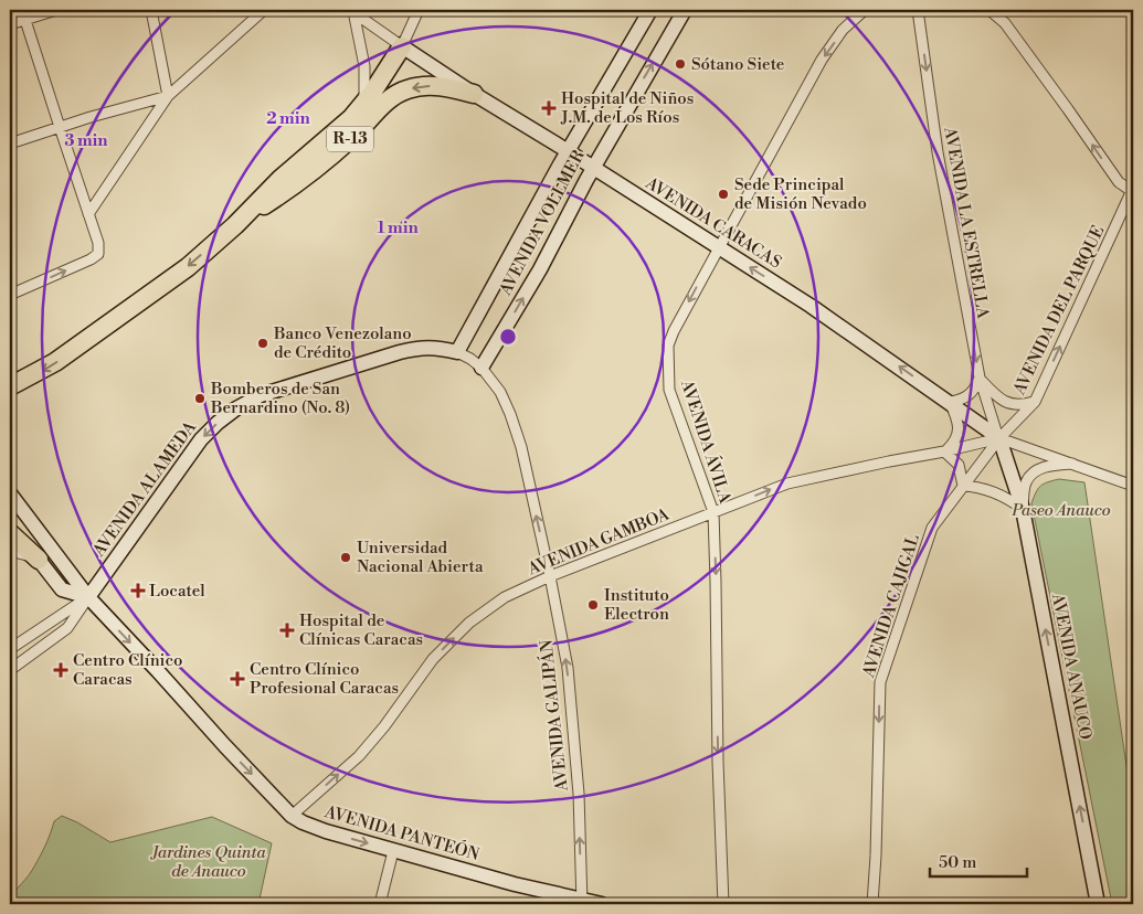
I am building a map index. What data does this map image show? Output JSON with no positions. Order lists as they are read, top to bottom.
{
  "streets": {
    "highway": ["R-13"],
    "main road": [
      "AVENIDA VOLLMER",
      "AVENIDA CARACAS",
      "AVENIDA ALAMEDA",
      "AVENIDA ANAUCO",
      "AVENIDA PANTEÓN"
    ],
    "street": [
      "AVENIDA LA ESTRELLA",
      "AVENIDA DEL PARQUE",
      "AVENIDA ÁVILA",
      "AVENIDA GAMBOA",
      "AVENIDA CAJIGAL",
      "AVENIDA GALIPÁN"
    ]
  },
  "crossings": [
    ["R-13", "AVENIDA CARACAS"],
    ["AVENIDA VOLLMER", "AVENIDA CARACAS"],
    ["AVENIDA VOLLMER", "AVENIDA ALAMEDA"],
    ["AVENIDA VOLLMER", "AVENIDA GALIPÁN"],
    ["AVENIDA CARACAS", "AVENIDA LA ESTRELLA"],
    ["AVENIDA CARACAS", "AVENIDA DEL PARQUE"],
    ["AVENIDA CARACAS", "AVENIDA ÁVILA"],
    ["AVENIDA CARACAS", "AVENIDA GAMBOA"],
    ["AVENIDA CARACAS", "AVENIDA CAJIGAL"],
    ["AVENIDA CARACAS", "AVENIDA ANAUCO"],
    ["AVENIDA LA ESTRELLA", "AVENIDA DEL PARQUE"],
    ["AVENIDA LA ESTRELLA", "AVENIDA GAMBOA"],
    ["AVENIDA LA ESTRELLA", "AVENIDA CAJIGAL"],
    ["AVENIDA LA ESTRELLA", "AVENIDA ANAUCO"],
    ["AVENIDA DEL PARQUE", "AVENIDA GAMBOA"],
    ["AVENIDA DEL PARQUE", "AVENIDA CAJIGAL"],
    ["AVENIDA DEL PARQUE", "AVENIDA ANAUCO"],
    ["AVENIDA ÁVILA", "AVENIDA GAMBOA"],
    ["AVENIDA ALAMEDA", "AVENIDA GALIPÁN"],
    ["AVENIDA ALAMEDA", "AVENIDA PANTEÓN"],
    ["AVENIDA GAMBOA", "AVENIDA CAJIGAL"],
    ["AVENIDA GAMBOA", "AVENIDA ANAUCO"],
    ["AVENIDA GAMBOA", "AVENIDA GALIPÁN"],
    ["AVENIDA GAMBOA", "AVENIDA PANTEÓN"],
    ["AVENIDA CAJIGAL", "AVENIDA ANAUCO"],
    ["AVENIDA GALIPÁN", "AVENIDA PANTEÓN"]
  ],
  "one_way": [
    "AVENIDA CARACAS",
    "AVENIDA LA ESTRELLA",
    "AVENIDA DEL PARQUE",
    "AVENIDA ÁVILA",
    "AVENIDA ALAMEDA",
    "AVENIDA GAMBOA",
    "AVENIDA CAJIGAL",
    "AVENIDA ANAUCO",
    "AVENIDA GALIPÁN",
    "AVENIDA PANTEÓN"
  ],
  "parks": ["Paseo Anauco", "Jardines Quinta de Anauco"],
  "places": {
    "other": [
      "Sótano Siete",
      "Sede Principal de Misión Nevado",
      "Banco Venezolano de Crédito",
      "Bomberos de San Bernardino (No. 8)",
      "Universidad Nacional Abierta",
      "Instituto Electron"
    ],
    "health": [
      "Hospital de Niños J.M. de Los Ríos",
      "Locatel",
      "Hospital de Clínicas Caracas",
      "Centro Clínico Caracas",
      "Centro Clínico Profesional Caracas"
    ]
  },
  "scale_bar": "50 m",
  "rings": ["2 min", "3 min", "1 min"]
}
